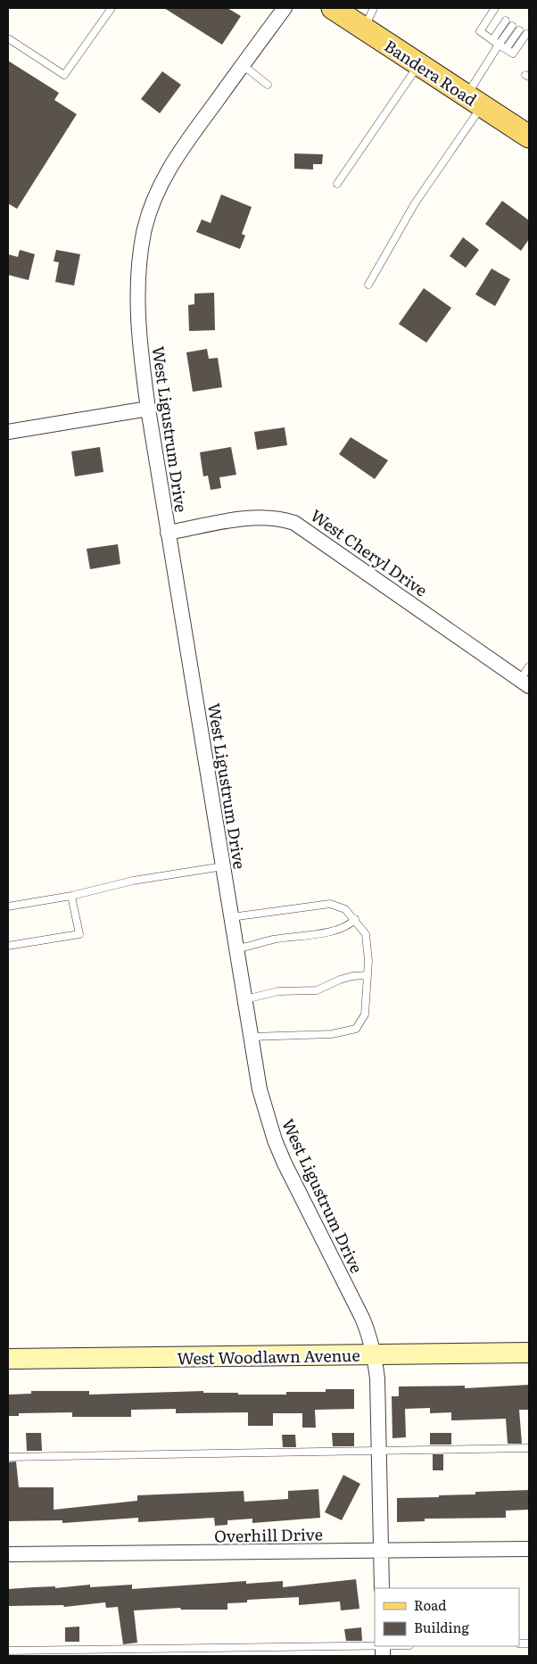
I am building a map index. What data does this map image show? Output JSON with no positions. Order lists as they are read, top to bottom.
{
  "streets": {
    "main road": ["Bandera Road"],
    "street": [
      "West Ligustrum Drive",
      "West Cheryl Drive",
      "West Woodlawn Avenue",
      "Overhill Drive"
    ]
  },
  "crossings": [
    ["West Ligustrum Drive", "West Cheryl Drive"],
    ["West Ligustrum Drive", "West Woodlawn Avenue"],
    ["West Ligustrum Drive", "Overhill Drive"]
  ],
  "legend": ["Road", "Building"]
}
